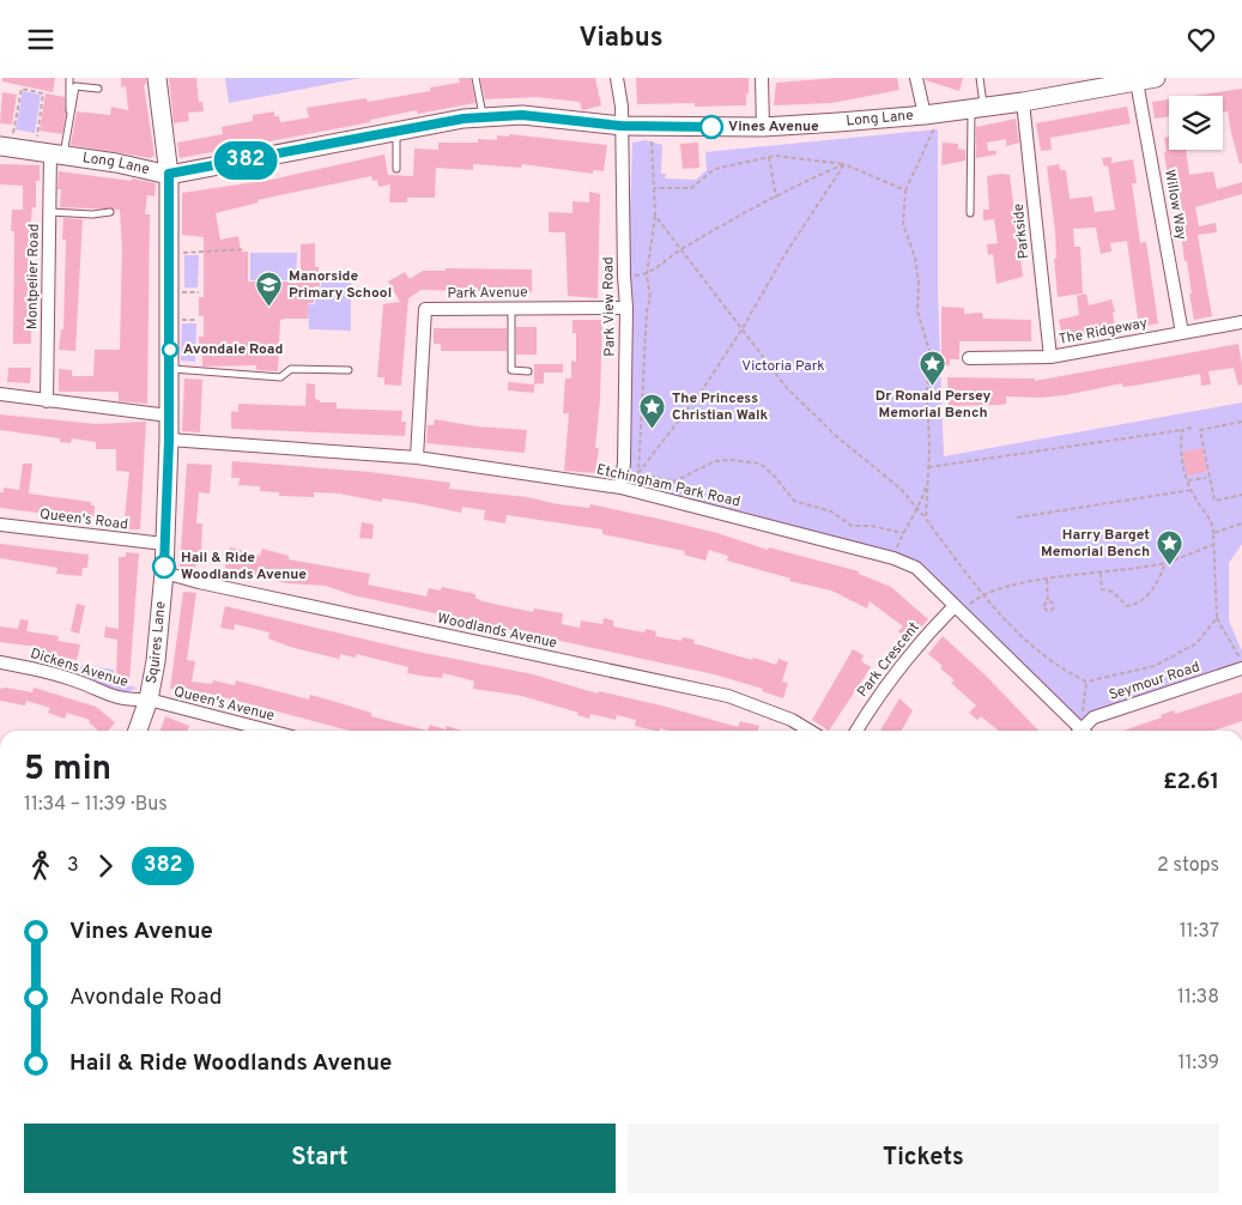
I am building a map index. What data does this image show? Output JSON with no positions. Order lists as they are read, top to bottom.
{
  "streets": {
    "street": [
      "Long Lane",
      "Willow Way",
      "Parkside",
      "Montpelier Road",
      "Park Avenue",
      "Park View Road",
      "The Ridgeway",
      "Etchingham Park Road",
      "Queen's Road",
      "Woodlands Avenue",
      "Squires Lane",
      "Park Crescent",
      "Dickens Avenue",
      "Seymour Road",
      "Queen's Avenue"
    ]
  },
  "crossings": [
    ["Long Lane", "Willow Way"],
    ["Long Lane", "Parkside"],
    ["Long Lane", "Montpelier Road"],
    ["Long Lane", "Park View Road"],
    ["Long Lane", "Squires Lane"],
    ["Willow Way", "The Ridgeway"],
    ["Parkside", "The Ridgeway"],
    ["Park Avenue", "Park View Road"],
    ["Park Avenue", "Etchingham Park Road"],
    ["Park View Road", "Etchingham Park Road"],
    ["Etchingham Park Road", "Squires Lane"],
    ["Etchingham Park Road", "Park Crescent"],
    ["Queen's Road", "Squires Lane"],
    ["Woodlands Avenue", "Squires Lane"],
    ["Squires Lane", "Dickens Avenue"],
    ["Squires Lane", "Queen's Avenue"],
    ["Dickens Avenue", "Queen's Avenue"]
  ],
  "parks": ["Victoria Park"],
  "places": {
    "other": ["Vines Avenue", "Avondale Road", "Hail & Ride Woodlands Avenue"],
    "school or university": ["Manorside Primary School"],
    "place": ["Dr Ronald Persey Memorial Bench", "The Princess Christian Walk", "Harry Barget Memorial Bench"]
  },
  "lines": ["bus line 382"],
  "page": {
    "header": "Viabus",
    "on_map": "382",
    "heading": ["5 min", "11:34 – 11:39 · Bus", "£2.61"],
    "legs": ["3", "382", "2 stops"],
    "list": [
      {
        "name": "Vines Avenue",
        "value": "11:37"
      },
      {
        "name": "Avondale Road",
        "value": "11:38"
      },
      {
        "name": "Hail & Ride Woodlands Avenue",
        "value": "11:39"
      }
    ],
    "buttons": ["Start", "Tickets"]
  }
}
